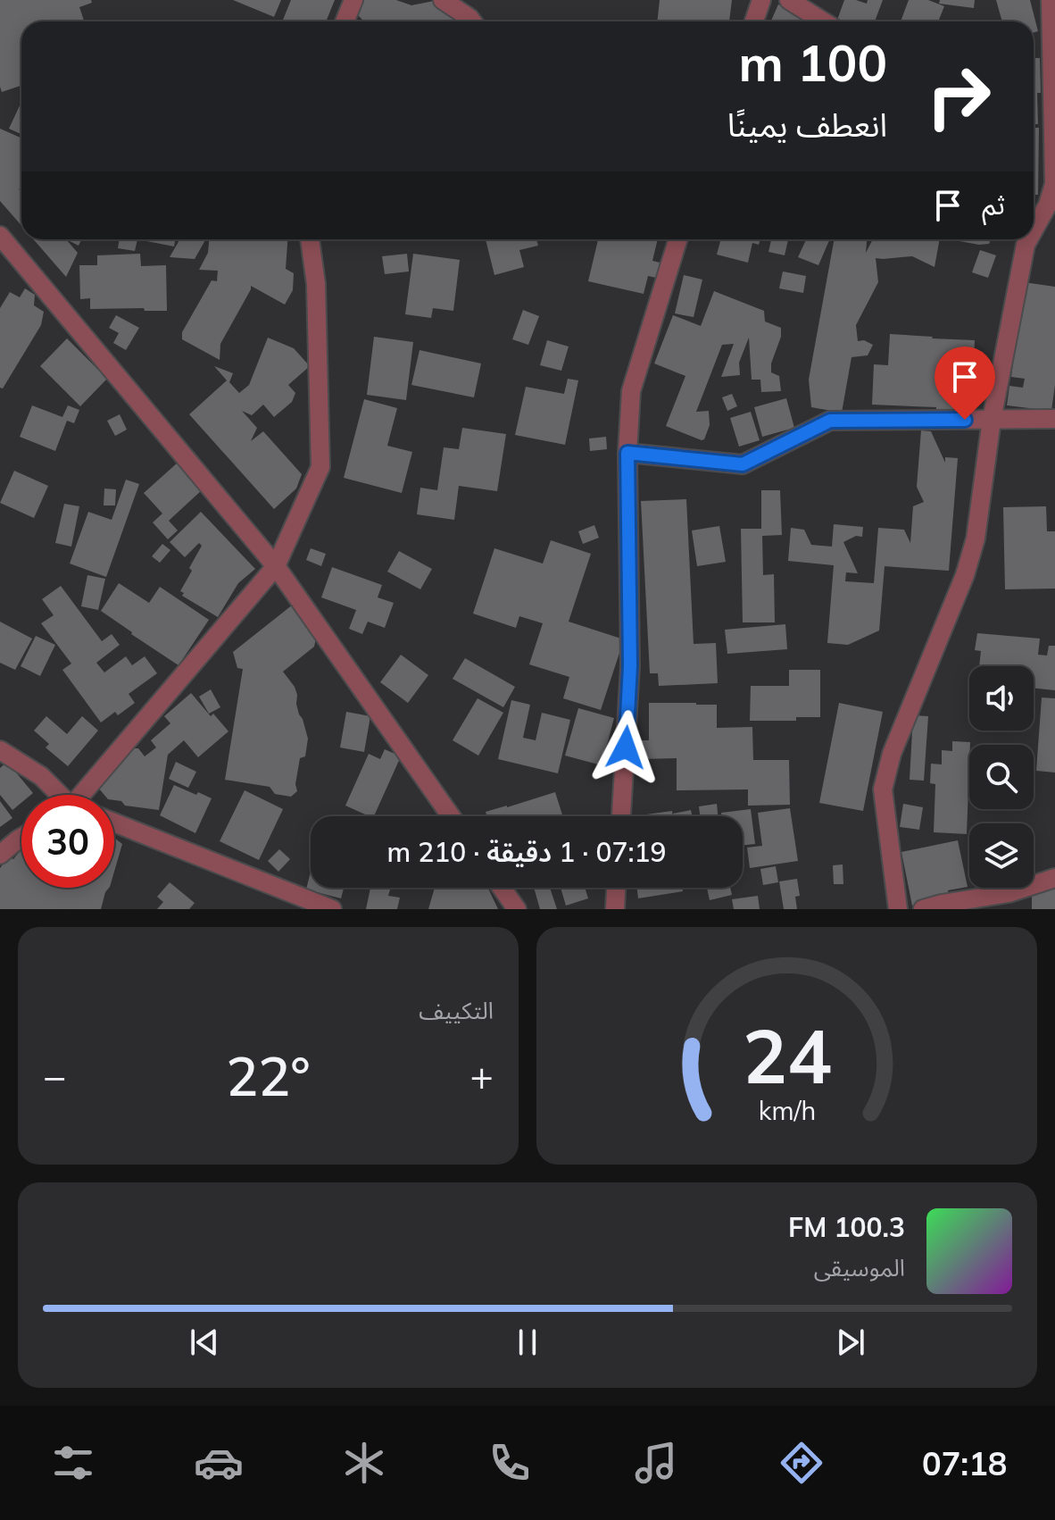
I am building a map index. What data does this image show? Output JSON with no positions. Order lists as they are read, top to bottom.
{
  "page": {
    "turn": ["100 m", "انعطف يمينًا"],
    "then": "ثم",
    "limit": "30",
    "trip": "07:19 · 1 دقيقة · 210 m",
    "tile": "التكييف",
    "heat": ["−", "22°", "+"],
    "song": ["100.3 FM", "الموسيقى"],
    "tabs": "07:18",
    "gauge": ["24", "km/h"]
  }
}
